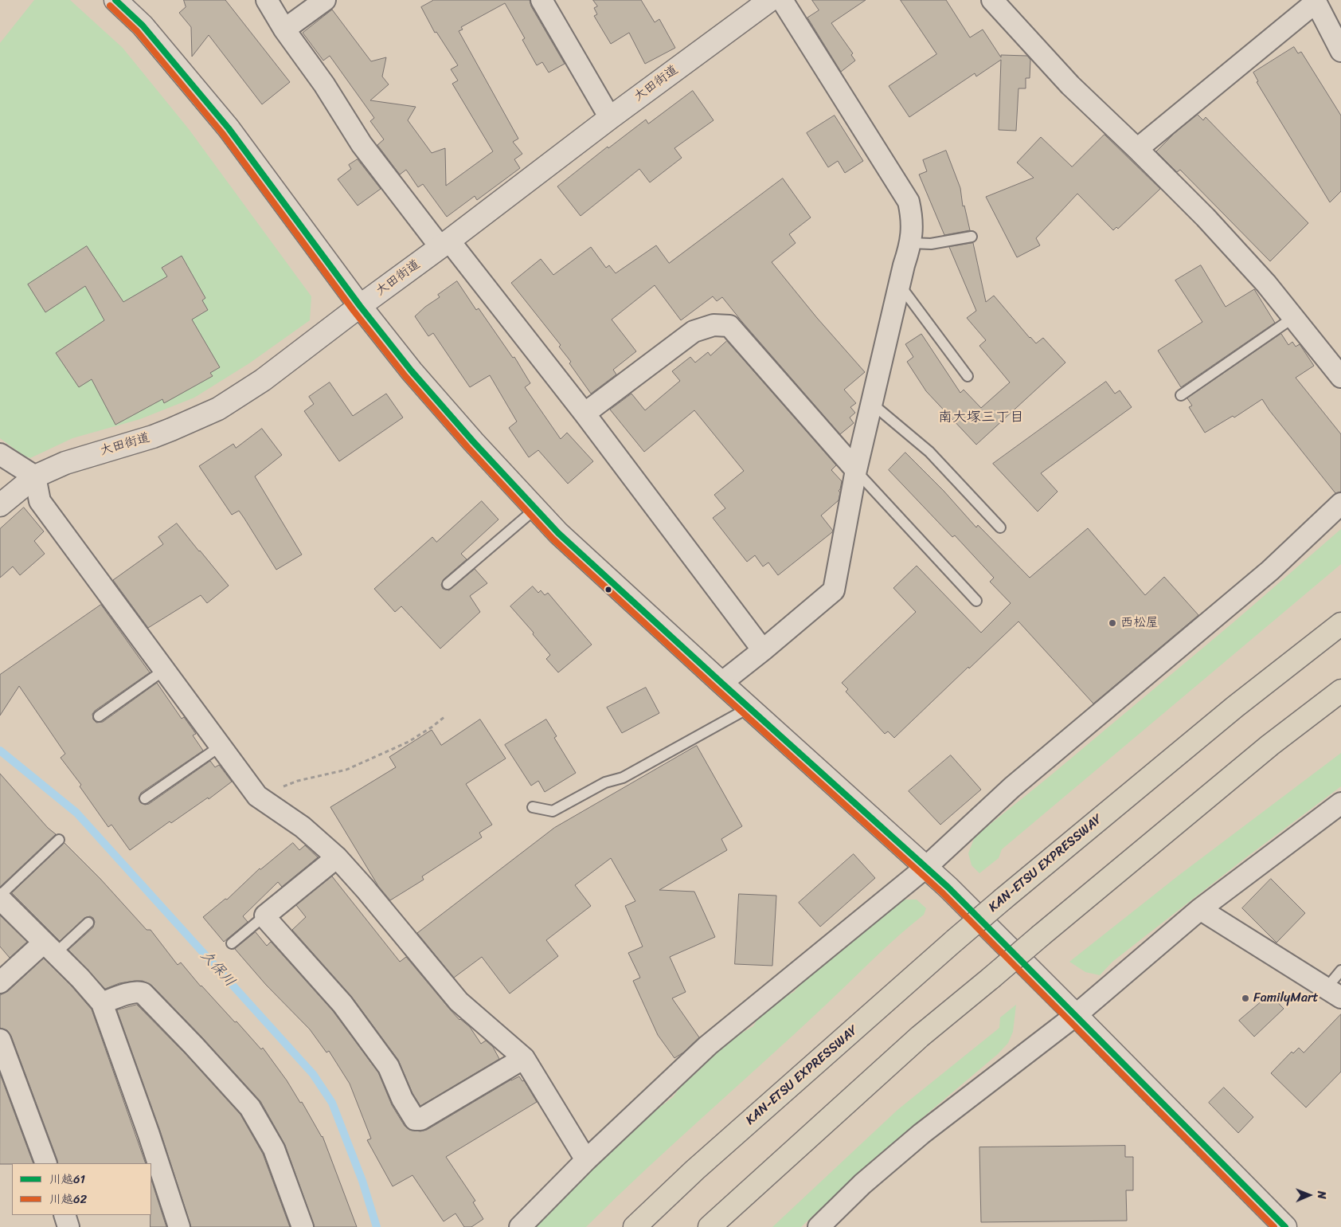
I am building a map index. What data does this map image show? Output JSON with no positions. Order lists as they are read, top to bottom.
{
  "streets": {
    "highway": ["KAN-ETSU EXPRESSWAY"],
    "street": ["大田街道"]
  },
  "districts": ["南大塚三丁目"],
  "water": ["久保川"],
  "places": ["西松屋", "FamilyMart"],
  "lines": ["transit line 川越61", "transit line 川越62"],
  "legend": ["川越61", "川越62"],
  "north": "right"
}
